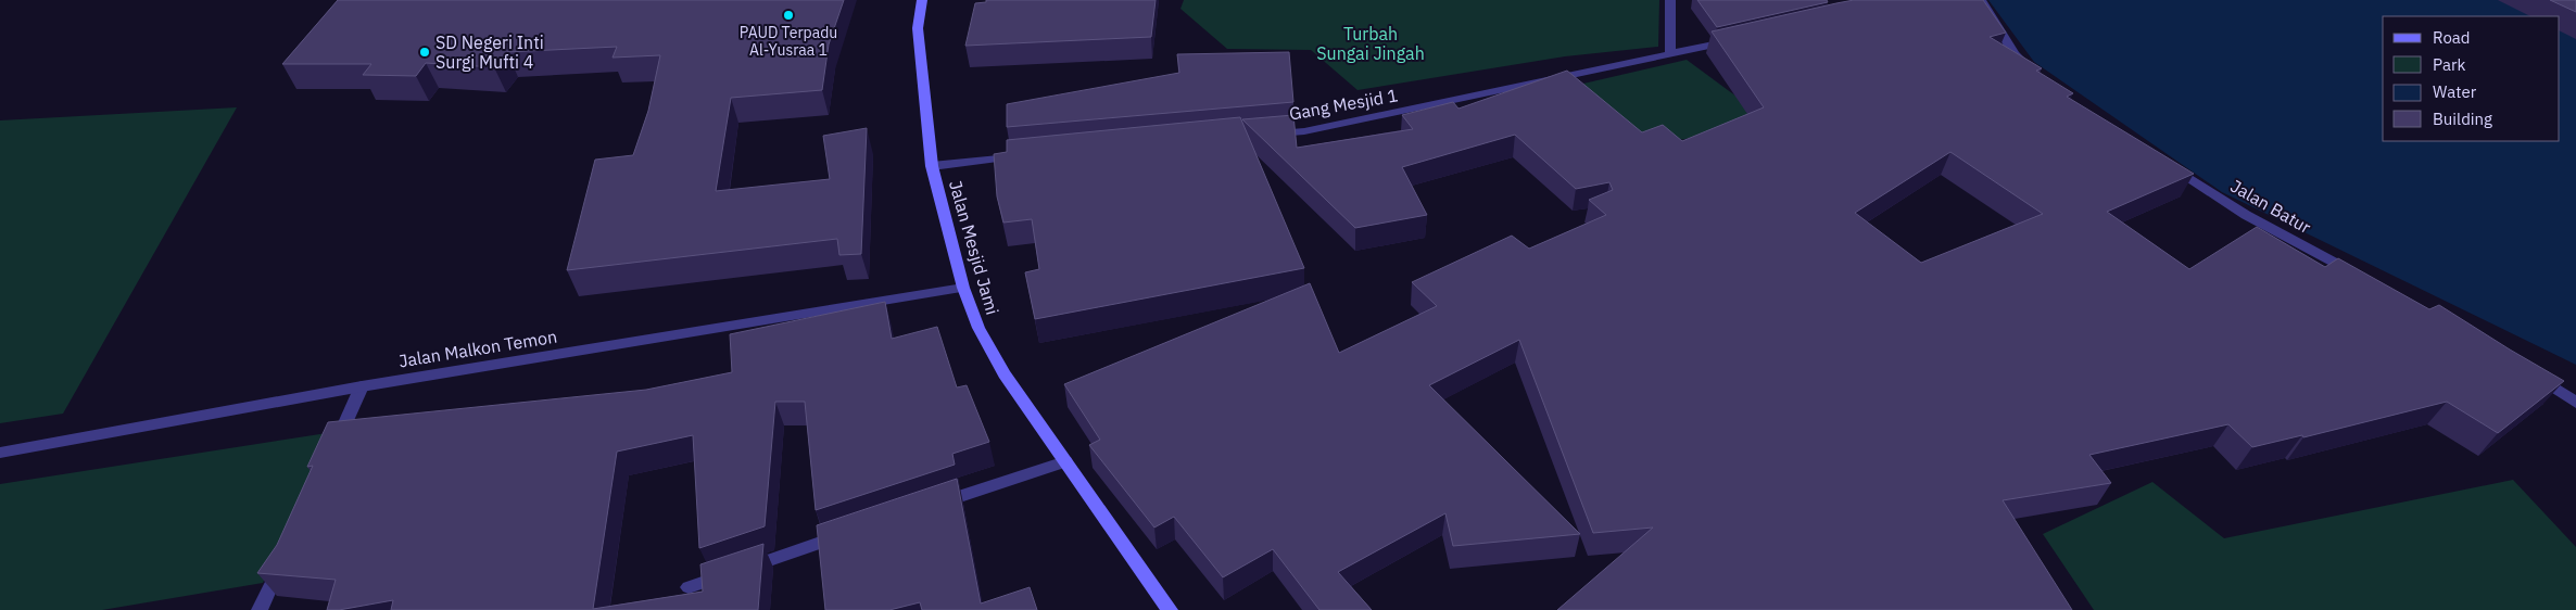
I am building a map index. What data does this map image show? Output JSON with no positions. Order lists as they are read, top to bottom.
{
  "streets": {
    "main road": ["Jalan Mesjid Jami"],
    "street": ["Gang Mesjid 1", "Jalan Batur", "Jalan Malkon Temon"]
  },
  "crossings": [
    ["Jalan Mesjid Jami", "Jalan Malkon Temon"]
  ],
  "parks": ["Turbah Sungai Jingah"],
  "places": ["PAUD Terpadu Al-Yusraa 1", "SD Negeri Inti Surgi Mufti 4"],
  "legend": [
    "Road",
    "Park",
    "Water",
    "Building"
  ]
}
